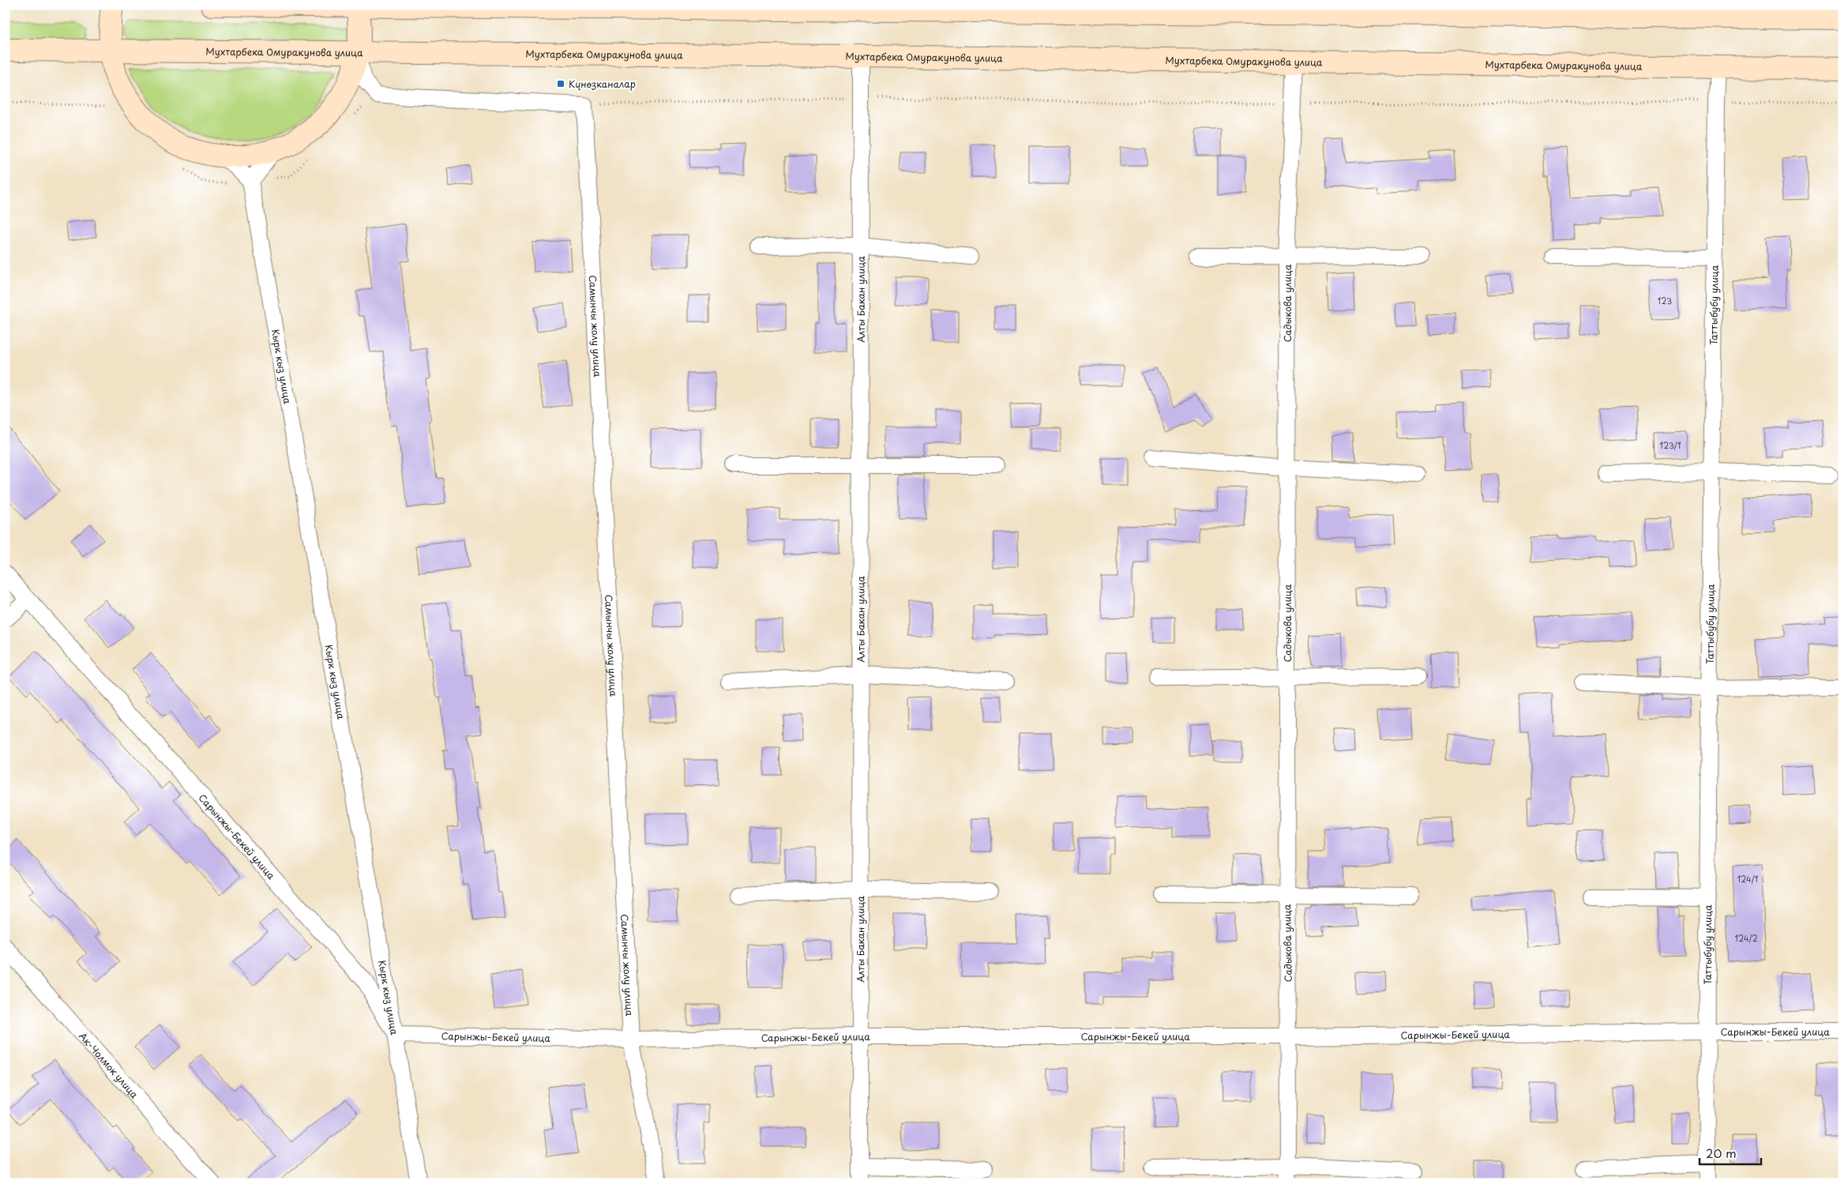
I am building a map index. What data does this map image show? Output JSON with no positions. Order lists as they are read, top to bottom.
{
  "streets": {
    "main road": ["Мухтарбека Омуракунова улица"],
    "street": [
      "Алты Бакан улица",
      "Садыкова улица",
      "Таттыбубу улица",
      "Самынчы жолу улица",
      "Кырк кыз улица",
      "Сарынжы-Бекей улица",
      "Ак-Чолмок улица"
    ]
  },
  "crossings": [
    ["Мухтарбека Омуракунова улица", "Алты Бакан улица"],
    ["Мухтарбека Омуракунова улица", "Садыкова улица"],
    ["Мухтарбека Омуракунова улица", "Таттыбубу улица"],
    ["Алты Бакан улица", "Сарынжы-Бекей улица"],
    ["Садыкова улица", "Сарынжы-Бекей улица"],
    ["Таттыбубу улица", "Сарынжы-Бекей улица"],
    ["Самынчы жолу улица", "Сарынжы-Бекей улица"],
    ["Кырк кыз улица", "Сарынжы-Бекей улица"]
  ],
  "places": {
    "transit": ["Күнөзканалар"]
  },
  "house_numbers": [
    "123",
    "123/1",
    "124/1",
    "124/2"
  ],
  "scale_bar": "20 m"
}
